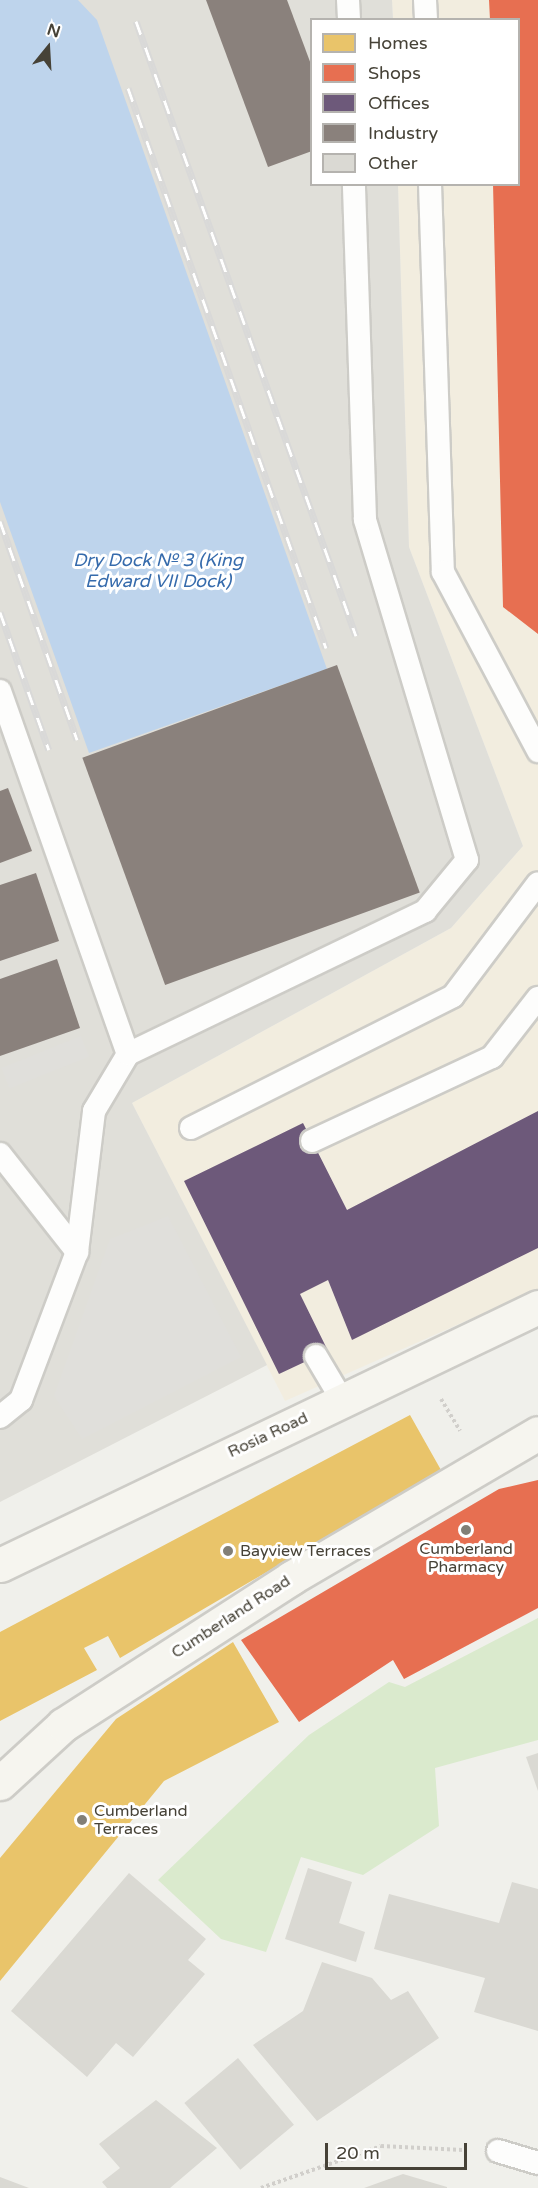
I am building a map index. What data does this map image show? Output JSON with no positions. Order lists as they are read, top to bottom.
{
  "streets": {
    "main road": ["Rosia Road", "Cumberland Road"]
  },
  "water": ["Dry Dock № 3 (King Edward VII Dock)"],
  "places": ["Cumberland Pharmacy", "Bayview Terraces", "Cumberland Terraces"],
  "legend": [
    "Homes",
    "Shops",
    "Offices",
    "Industry",
    "Other"
  ],
  "scale_bar": "20 m",
  "north": "top"
}
